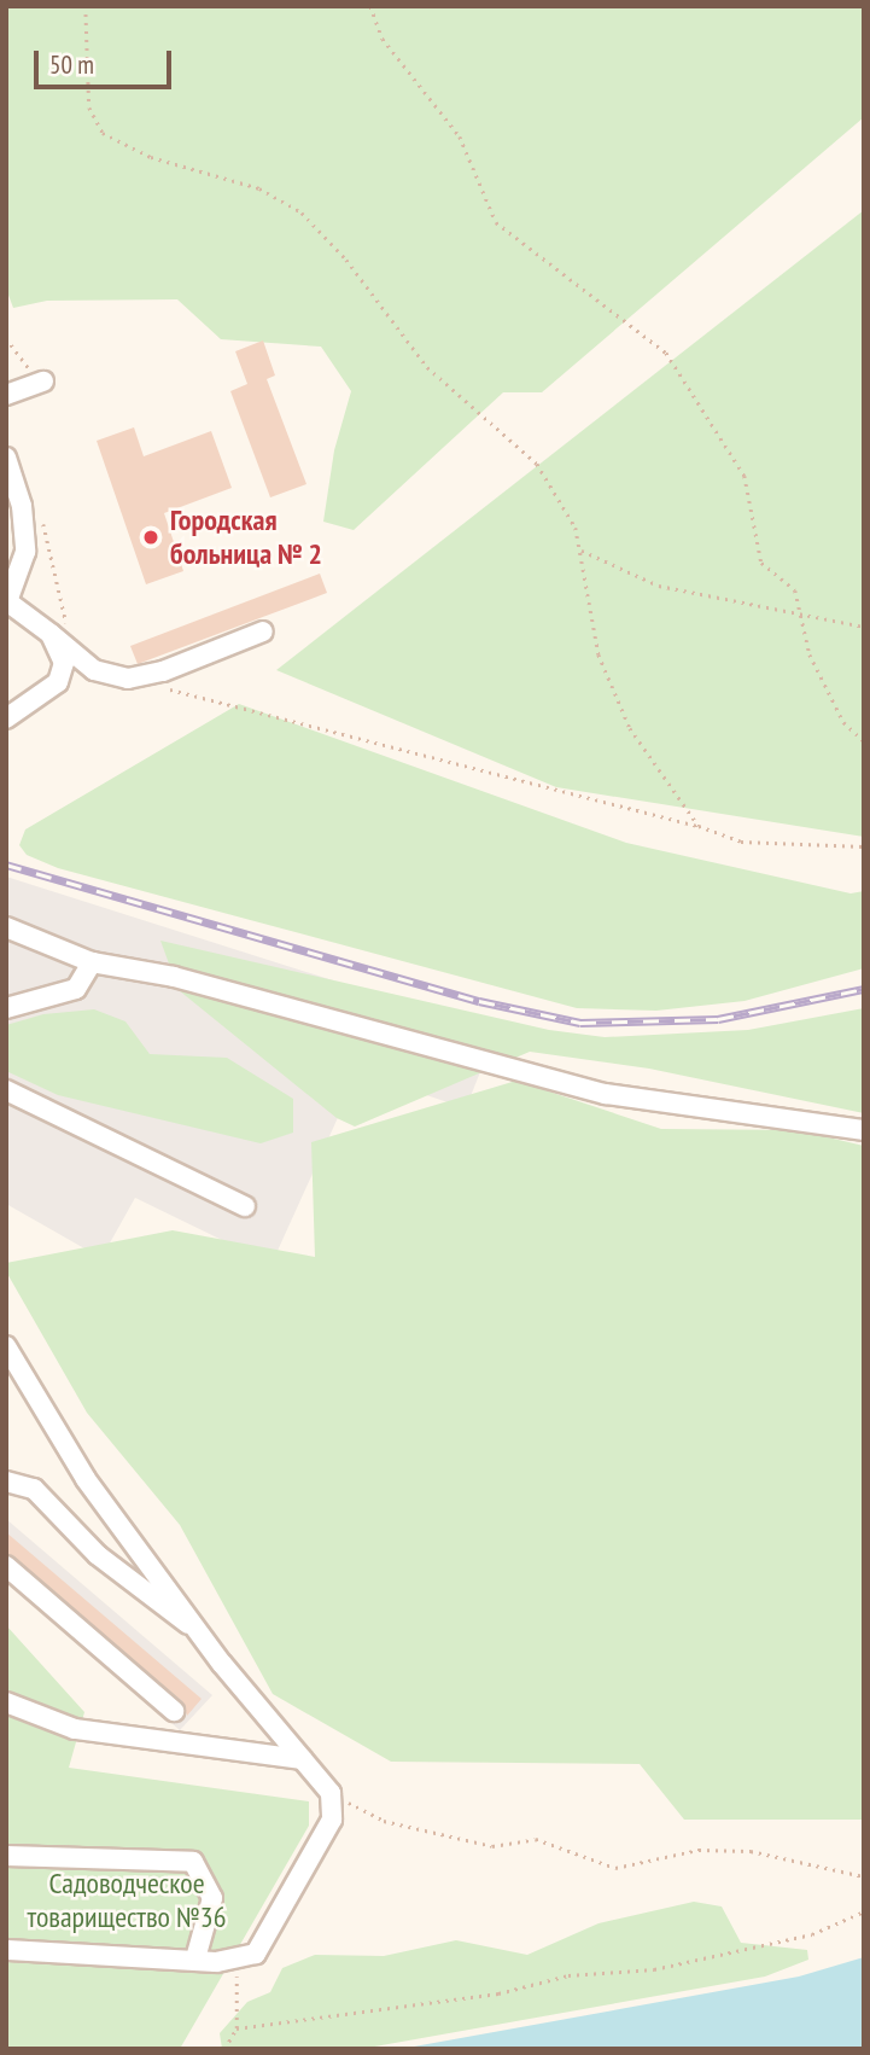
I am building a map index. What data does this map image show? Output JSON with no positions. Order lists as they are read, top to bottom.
{
  "parks": ["Садоводческое товарищество №36"],
  "places": ["Городская больница № 2"],
  "scale_bar": "50 m"
}
